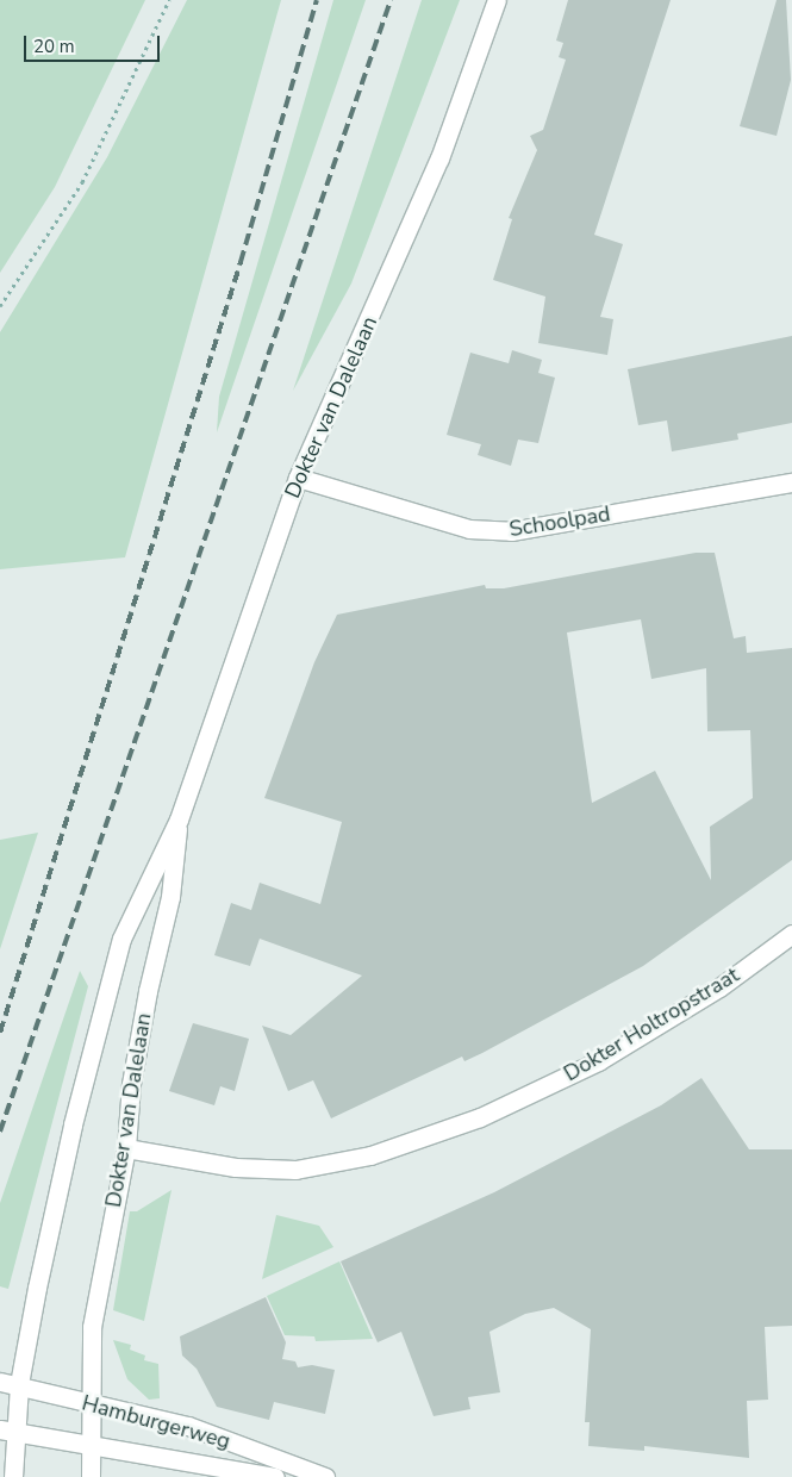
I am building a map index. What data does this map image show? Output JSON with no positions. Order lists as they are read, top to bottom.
{
  "streets": {
    "street": [
      "Dokter van Dalelaan",
      "Schoolpad",
      "Dokter Holtropstraat",
      "Hamburgerweg"
    ]
  },
  "crossings": [
    ["Dokter van Dalelaan", "Schoolpad"],
    ["Dokter van Dalelaan", "Dokter Holtropstraat"],
    ["Dokter van Dalelaan", "Hamburgerweg"]
  ],
  "scale_bar": "20 m"
}
